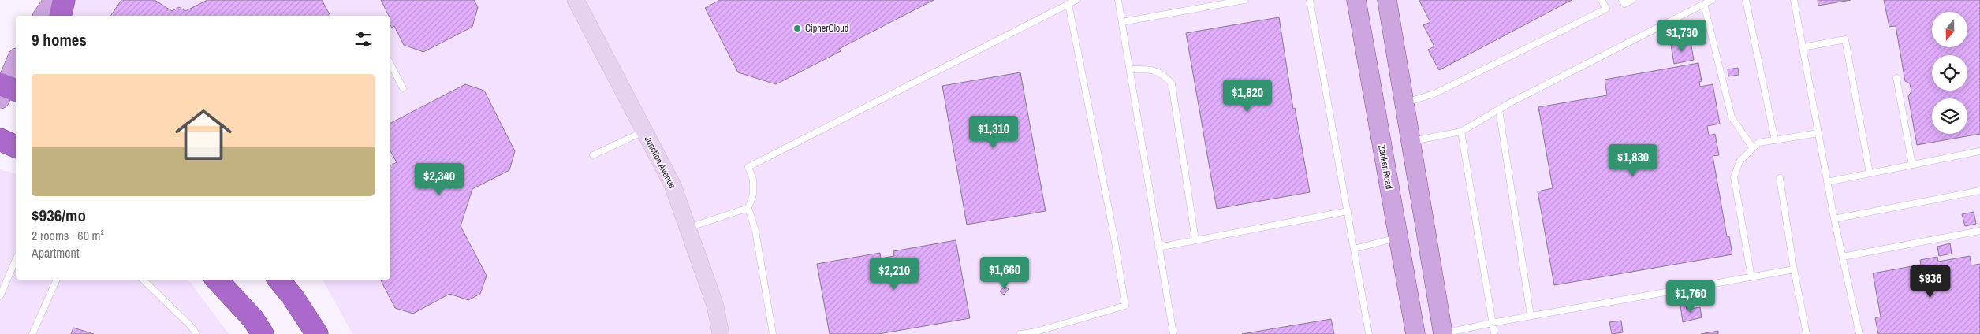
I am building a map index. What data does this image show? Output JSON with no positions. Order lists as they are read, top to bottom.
{
  "streets": {
    "main road": ["Junction Avenue", "Zanker Road"]
  },
  "places": ["CipherCloud"],
  "north": "bottom",
  "page": {
    "heading": "9 homes",
    "price": [
      "$1,730",
      "$1,820",
      "$1,310",
      "$1,830",
      "$2,340",
      "$1,660",
      "$2,210",
      "$936",
      "$1,760"
    ],
    "list": [
      {
        "name": "$936/mo",
        "note": "2 rooms · 60 m² · Apartment"
      }
    ]
  }
}
